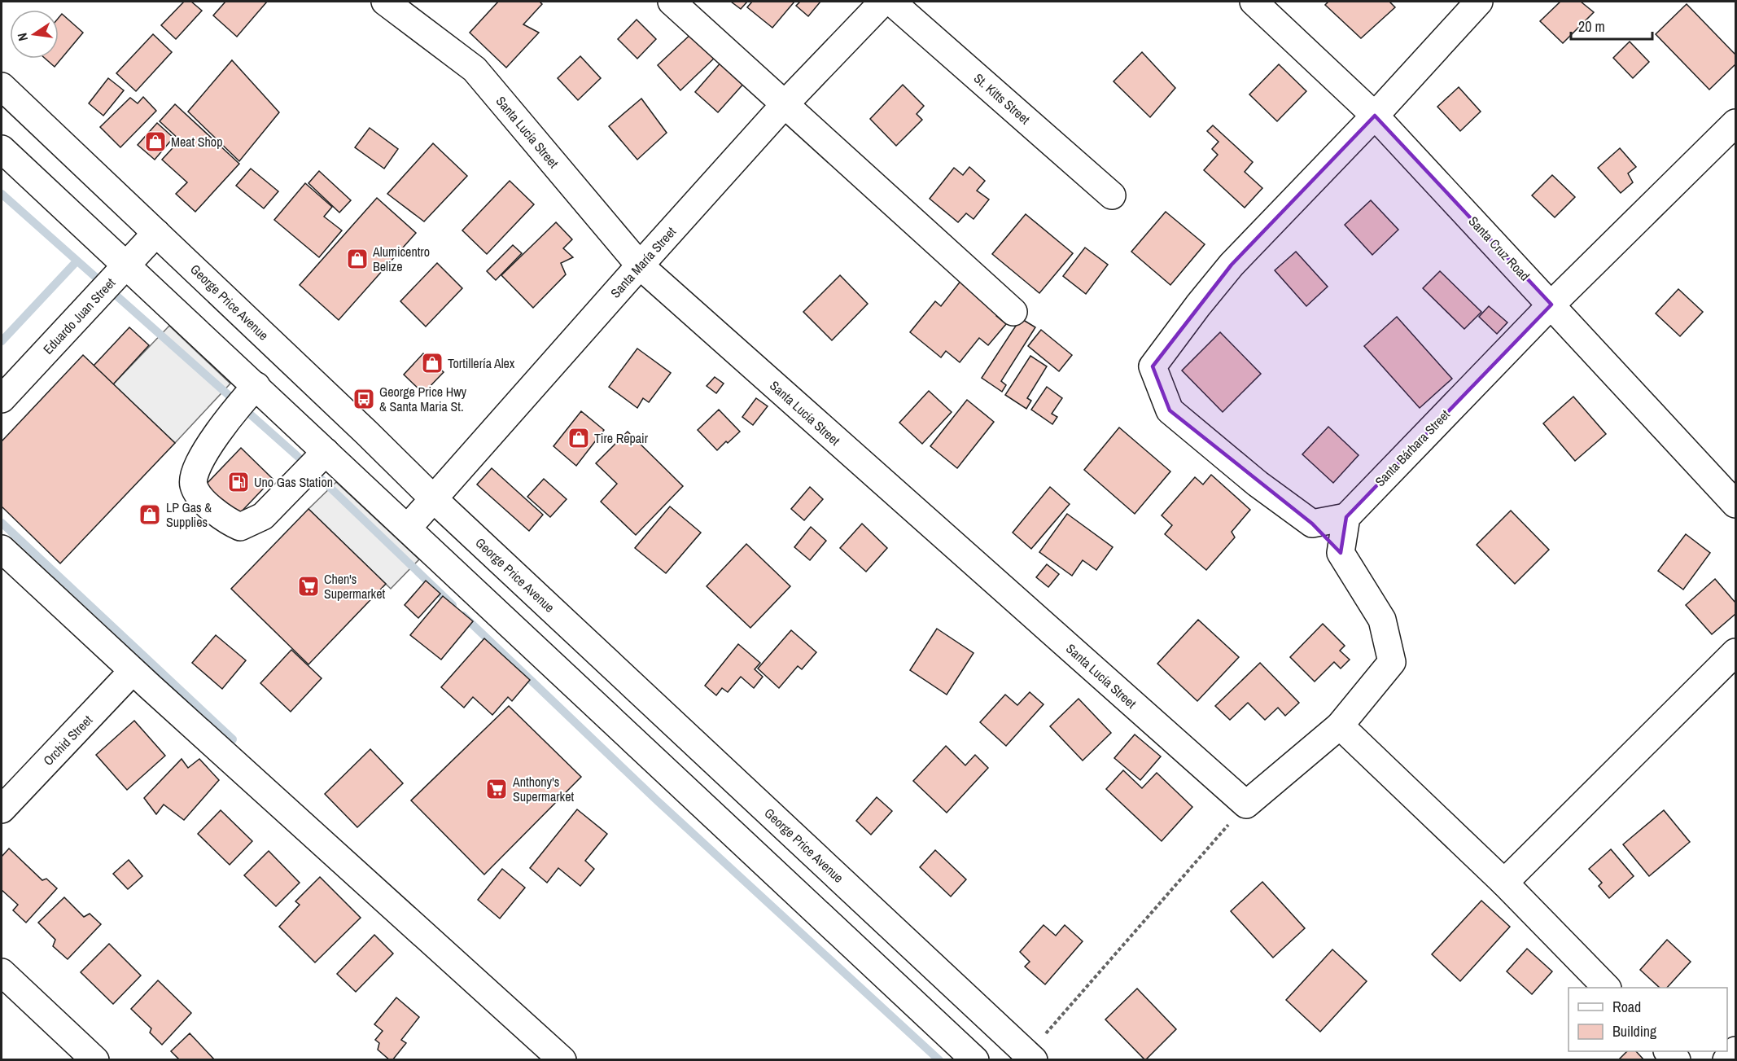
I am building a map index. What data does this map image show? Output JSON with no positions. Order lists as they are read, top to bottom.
{
  "streets": {
    "street": [
      "St. Kitts Street",
      "Santa Lucía Street",
      "Santa Cruz Road",
      "Santa María Street",
      "George Price Avenue",
      "Eduardo Juan Street",
      "Santa Bárbara Street",
      "Orchid Street"
    ]
  },
  "crossings": [
    ["Santa Lucía Street", "Santa María Street"],
    ["Santa Cruz Road", "Santa Bárbara Street"],
    ["Santa María Street", "George Price Avenue"],
    ["George Price Avenue", "Eduardo Juan Street"]
  ],
  "places": {
    "shop": [
      "Meat Shop",
      "Alumicentro Belize",
      "Tortillería Alex",
      "Tire Repair",
      "LP Gas & Supplies"
    ],
    "bus stop": ["George Price Hwy & Santa Maria St."],
    "fuel station": ["Uno Gas Station"],
    "supermarket": ["Chen's Supermarket", "Anthony's Supermarket"]
  },
  "legend": ["Road", "Building"],
  "scale_bar": "20 m",
  "north": "left"
}
